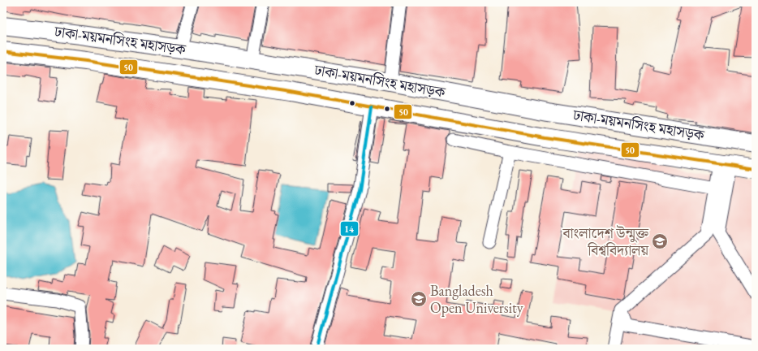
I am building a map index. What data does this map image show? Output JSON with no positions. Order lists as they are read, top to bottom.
{
  "streets": {
    "highway": ["ঢাকা-ময়মনসিংহ মহাসড়ক"]
  },
  "places": {
    "school or university": ["বাংলাদেশ উন্মুক্ত বিশ্ববিদ্যালয়", "Bangladesh Open University"]
  },
  "lines": ["transit line 50", "transit line 14"]
}
